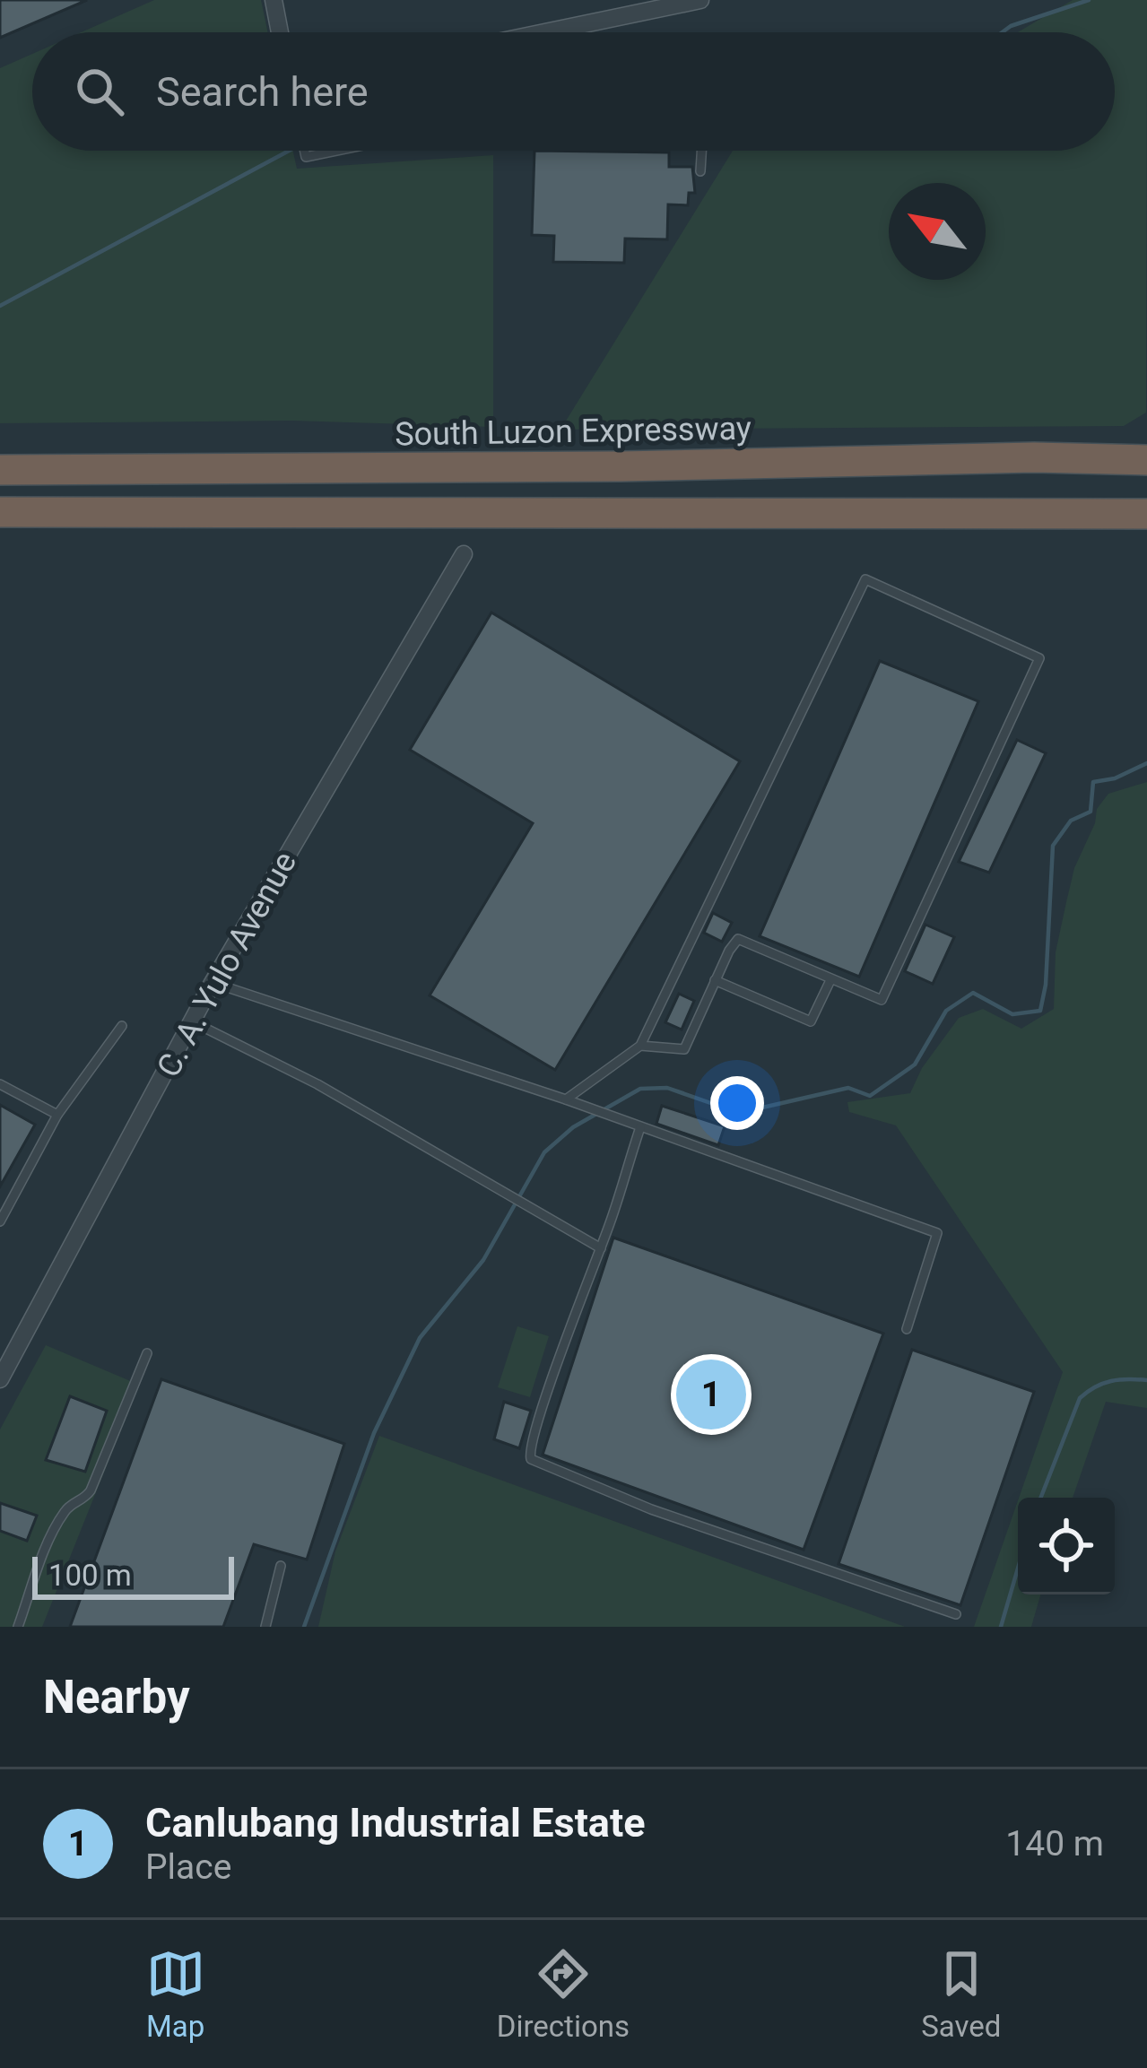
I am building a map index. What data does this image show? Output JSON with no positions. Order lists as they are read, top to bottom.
{
  "streets": {
    "highway": ["South Luzon Expressway"],
    "street": ["C. A. Yulo Avenue"]
  },
  "scale_bar": "100 m",
  "north": "top left",
  "page": {
    "search": "Search here",
    "pins": "1",
    "scale": "100 m",
    "heading": "Nearby",
    "list": [
      {
        "mark": "1",
        "name": "Canlubang Industrial Estate",
        "note": "Place",
        "value": "140 m"
      }
    ],
    "nav": ["Map", "Directions", "Saved"]
  }
}
